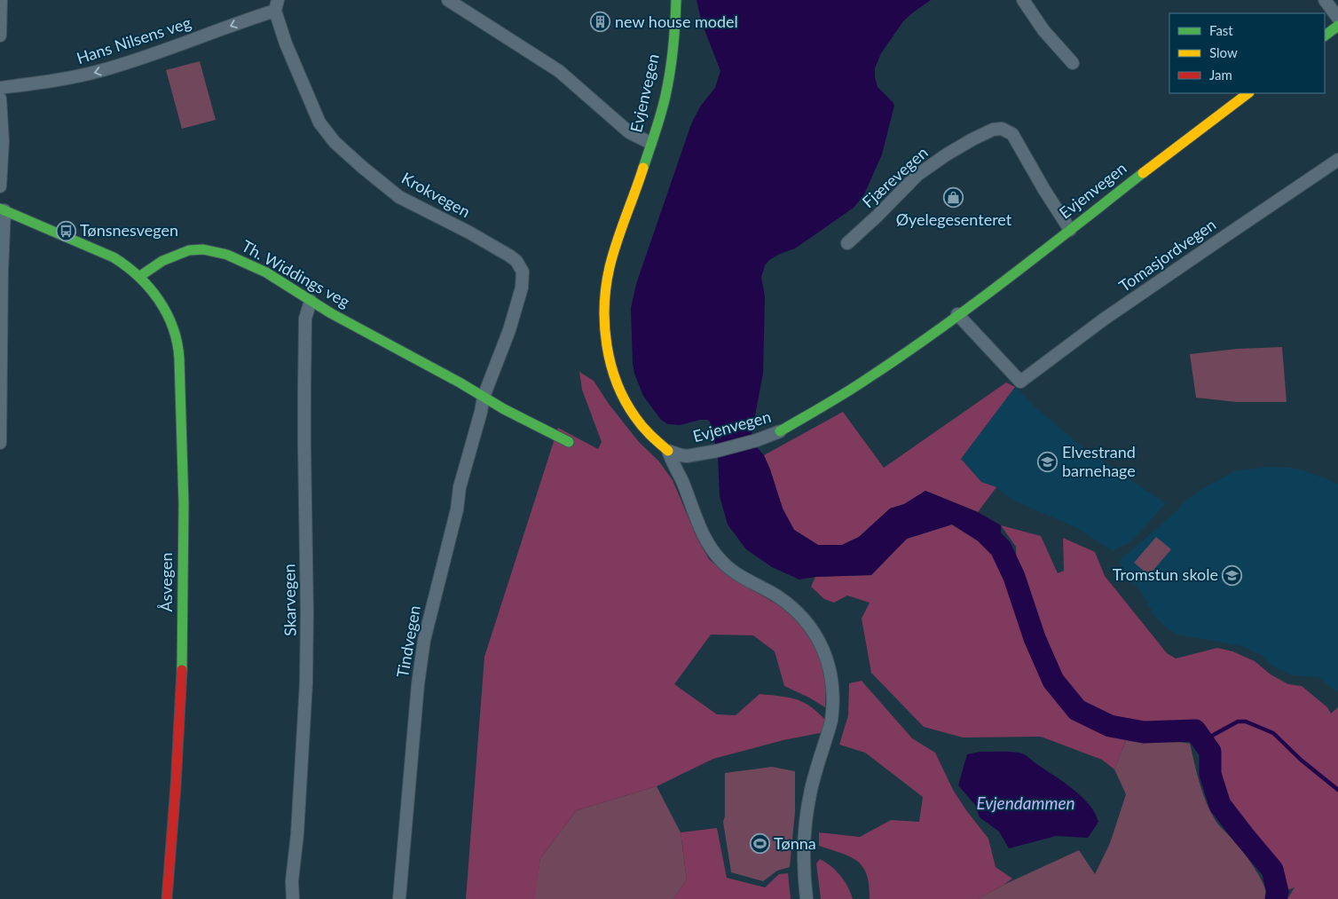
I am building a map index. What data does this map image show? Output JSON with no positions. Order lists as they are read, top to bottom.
{
  "streets": {
    "street": [
      "Hans Nilsens veg",
      "Evjenvegen",
      "Fjærevegen",
      "Krokvegen",
      "Tomasjordvegen",
      "Th. Widdings veg",
      "Åsvegen",
      "Skarvegen",
      "Tindvegen"
    ]
  },
  "crossings": [
    ["Hans Nilsens veg", "Krokvegen"],
    ["Evjenvegen", "Fjærevegen"],
    ["Evjenvegen", "Tomasjordvegen"],
    ["Krokvegen", "Th. Widdings veg"],
    ["Krokvegen", "Tindvegen"],
    ["Th. Widdings veg", "Åsvegen"],
    ["Th. Widdings veg", "Skarvegen"],
    ["Th. Widdings veg", "Tindvegen"]
  ],
  "one_way": ["Hans Nilsens veg"],
  "water": ["Evjendammen"],
  "places": {
    "building": ["new house model"],
    "shop": ["Øyelegesenteret"],
    "bus stop": ["Tønsnesvegen"],
    "school or university": ["Elvestrand barnehage", "Tromstun skole"],
    "sports": ["Tønna"]
  },
  "legend": ["Fast", "Slow", "Jam"]
}
